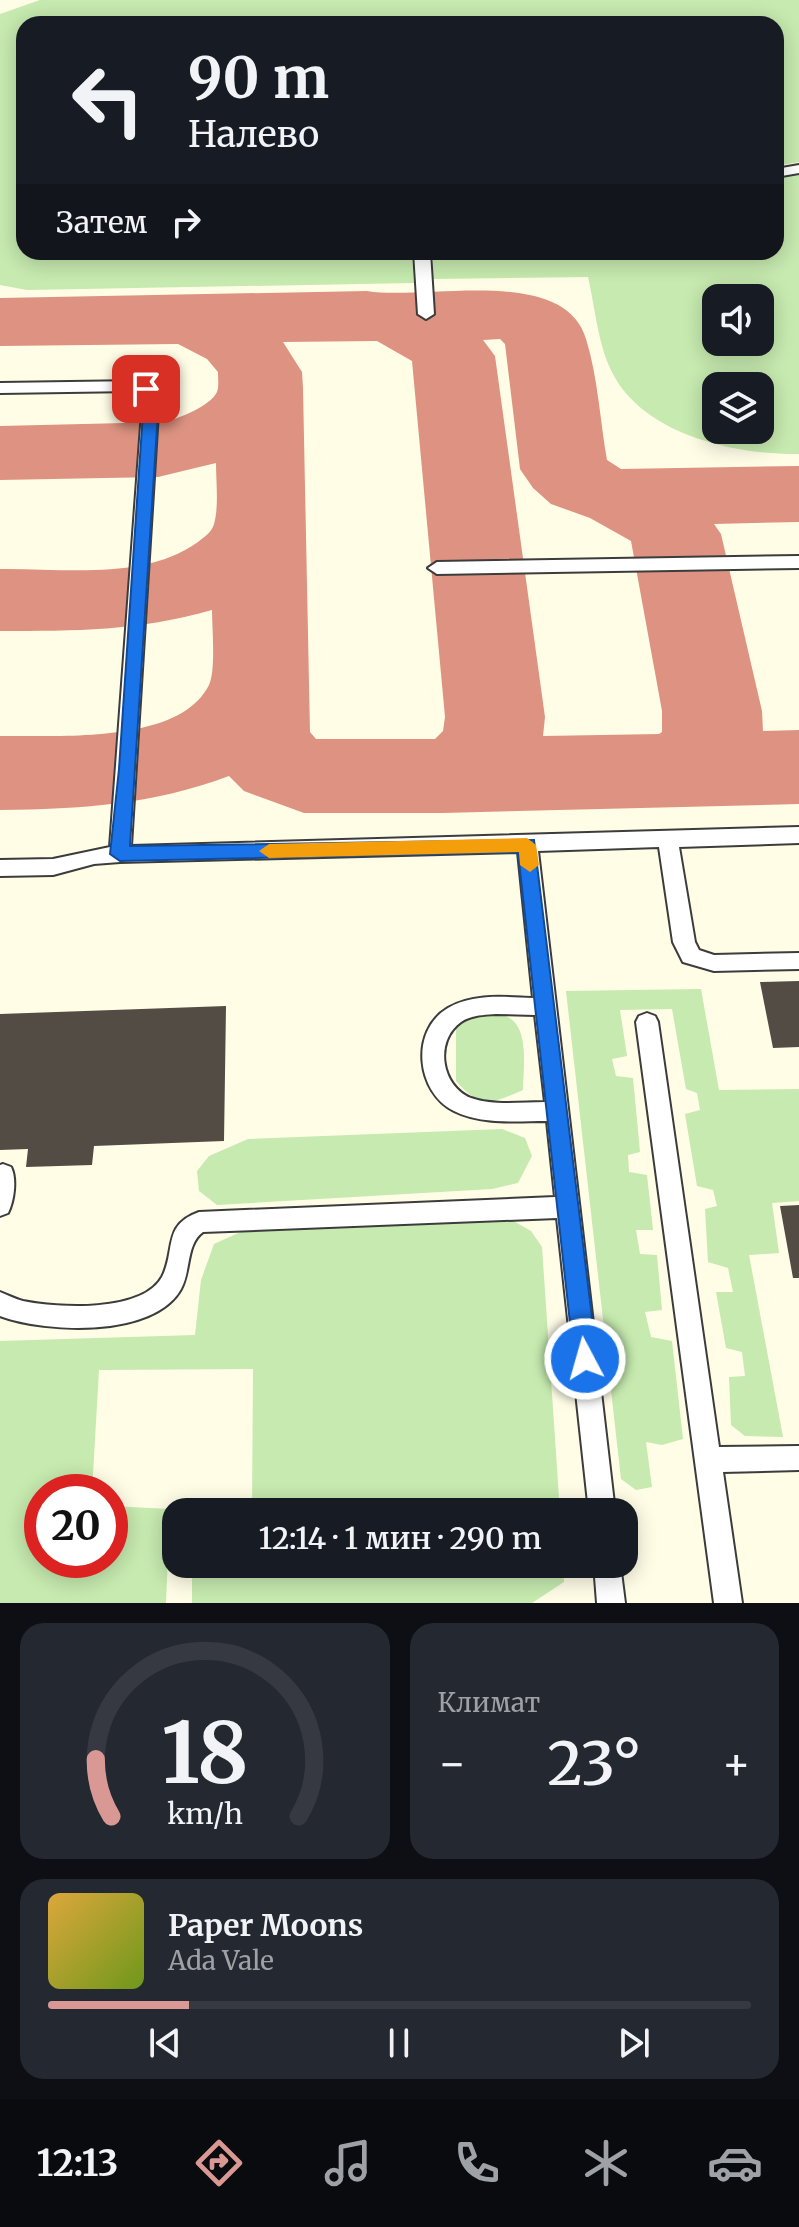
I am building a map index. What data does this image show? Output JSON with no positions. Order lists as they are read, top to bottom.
{
  "page": {
    "turn": ["90 m", "Налево"],
    "then": "Затем",
    "limit": "20",
    "trip": "12:14 · 1 мин · 290 m",
    "tile": "Климат",
    "heat": ["−", "23°", "+"],
    "song": ["Paper Moons", "Ada Vale"],
    "tabs": "12:13",
    "gauge": ["18", "km/h"]
  }
}
